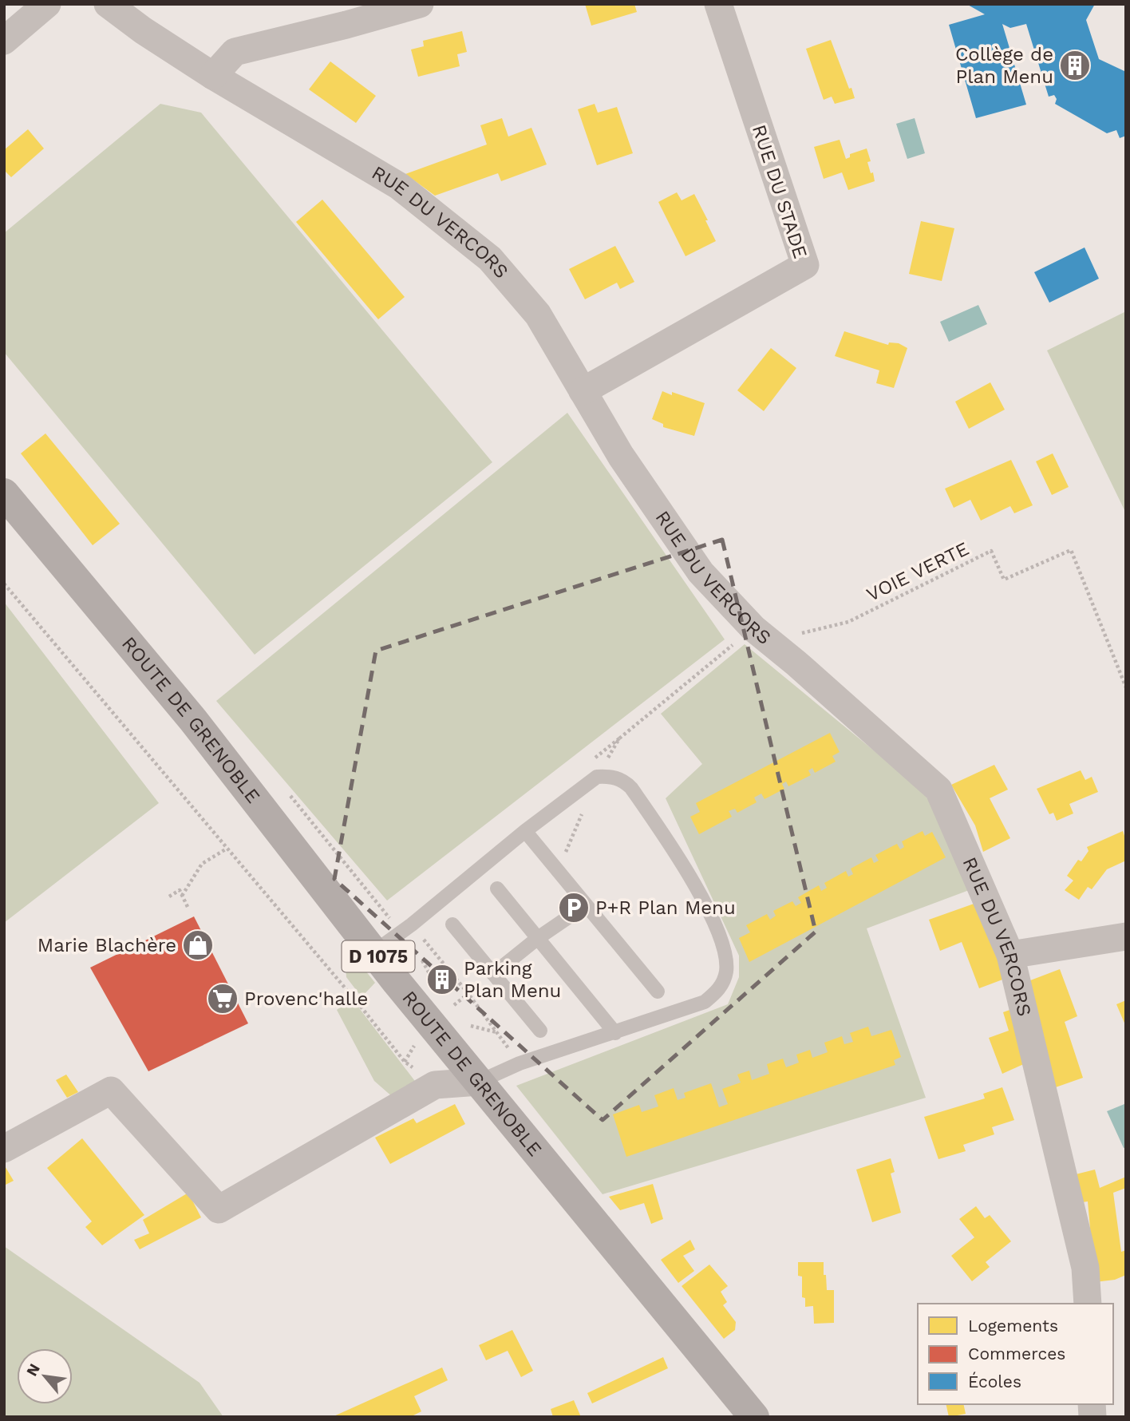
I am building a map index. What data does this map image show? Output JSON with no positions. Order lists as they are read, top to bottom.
{
  "streets": {
    "main road": ["ROUTE DE GRENOBLE", "D 1075"],
    "street": ["RUE DU STADE", "RUE DU VERCORS"],
    "path": ["VOIE VERTE"]
  },
  "crossings": [
    ["RUE DU STADE", "RUE DU VERCORS"],
    ["RUE DU VERCORS", "VOIE VERTE"]
  ],
  "places": {
    "building": ["Collège de Plan Menu", "Parking Plan Menu"],
    "parking": ["P+R Plan Menu"],
    "shop": ["Marie Blachère"],
    "supermarket": ["Provenc'halle"]
  },
  "legend": ["Logements", "Commerces", "Écoles"],
  "north": "top left"
}
